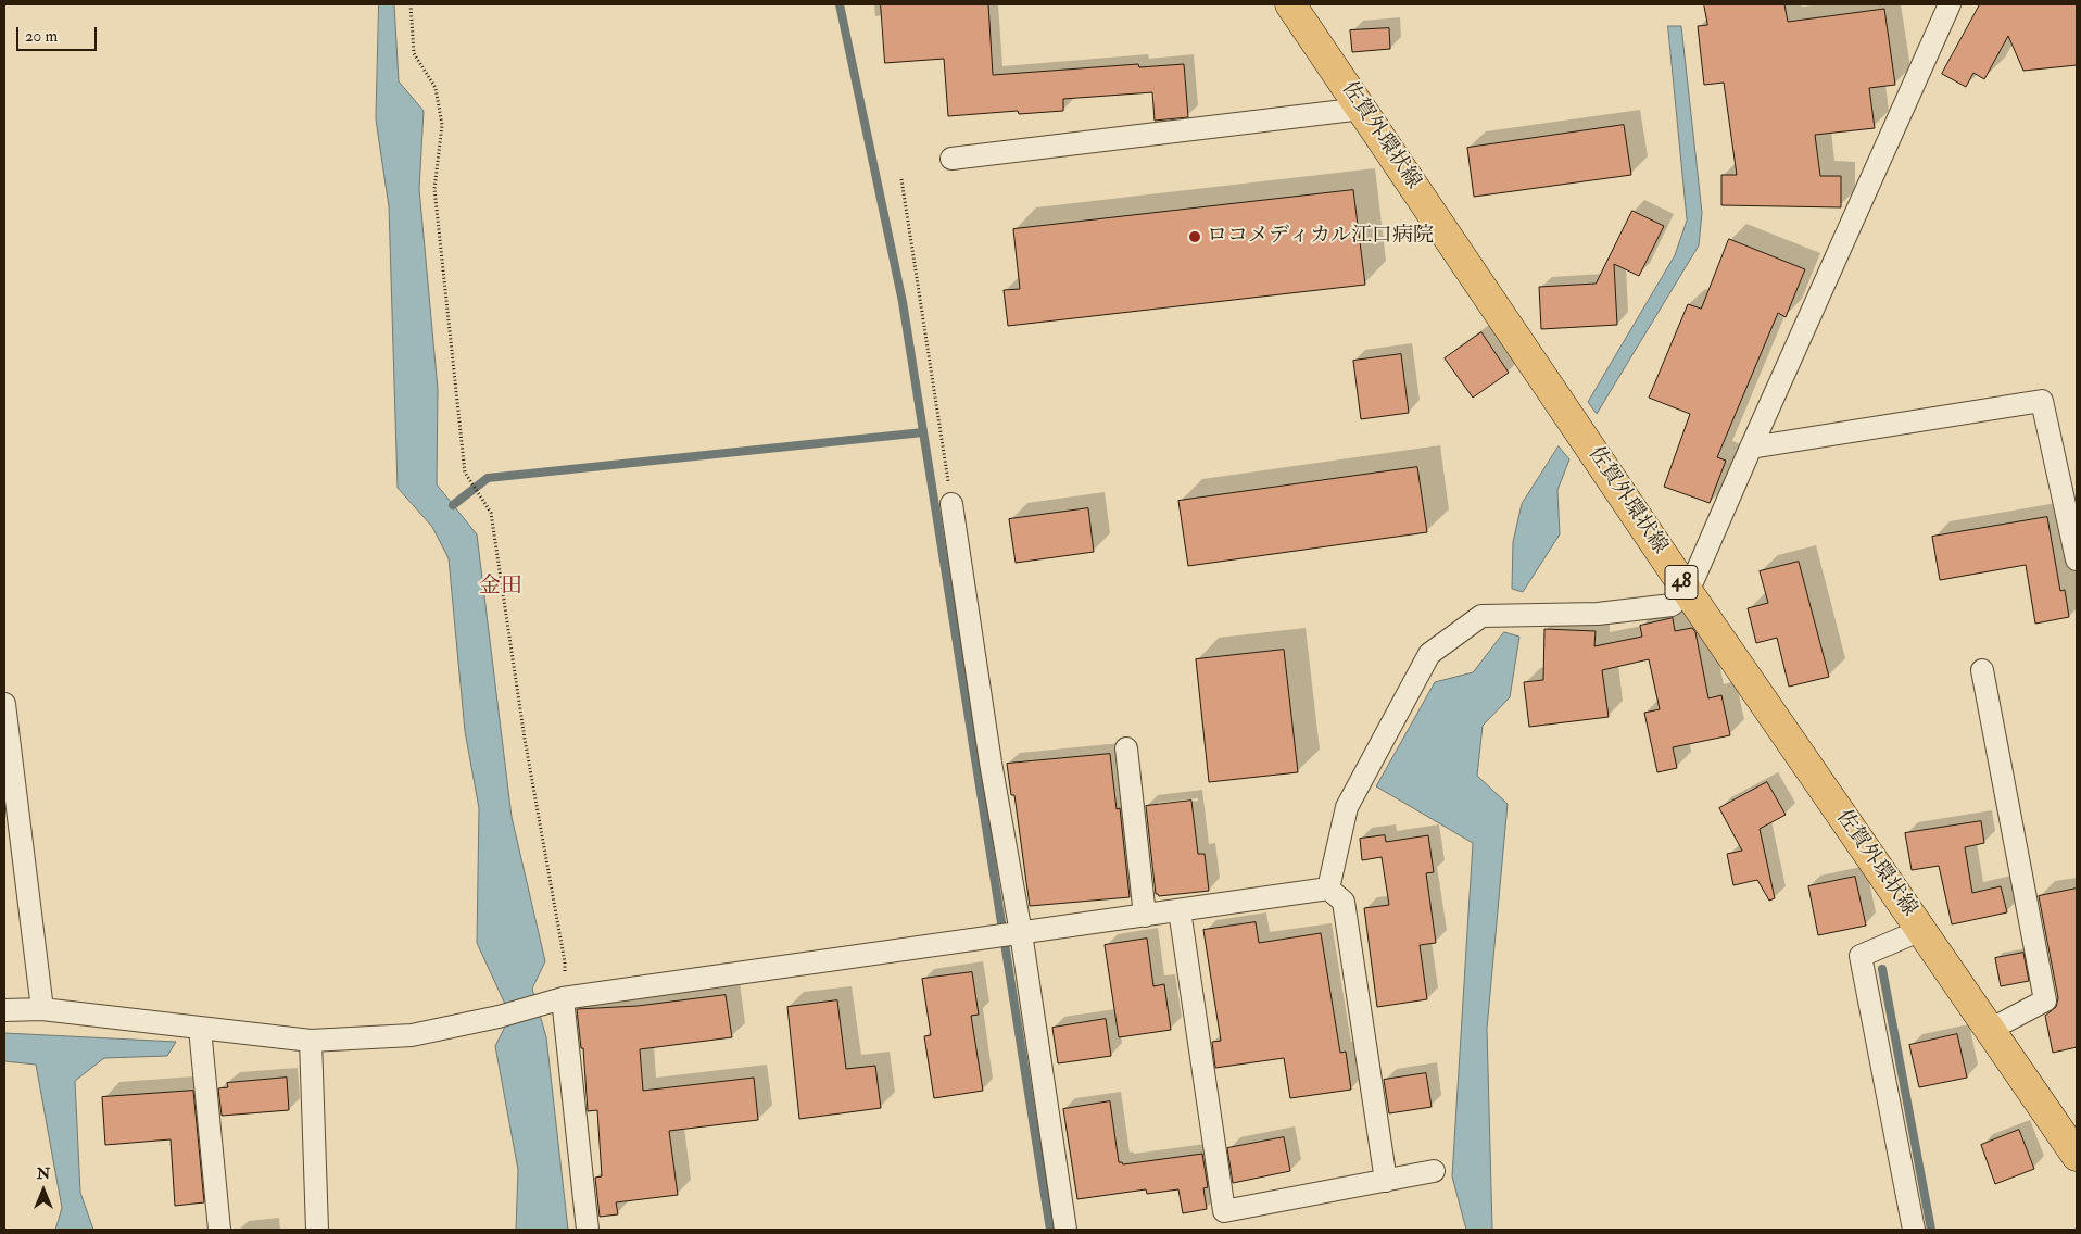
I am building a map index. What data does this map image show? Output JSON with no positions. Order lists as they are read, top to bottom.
{
  "streets": {
    "main road": ["佐賀外環状線", "48"]
  },
  "districts": ["金田"],
  "places": ["ロコメディカル江口病院"],
  "scale_bar": "20 m",
  "north": "top"
}
